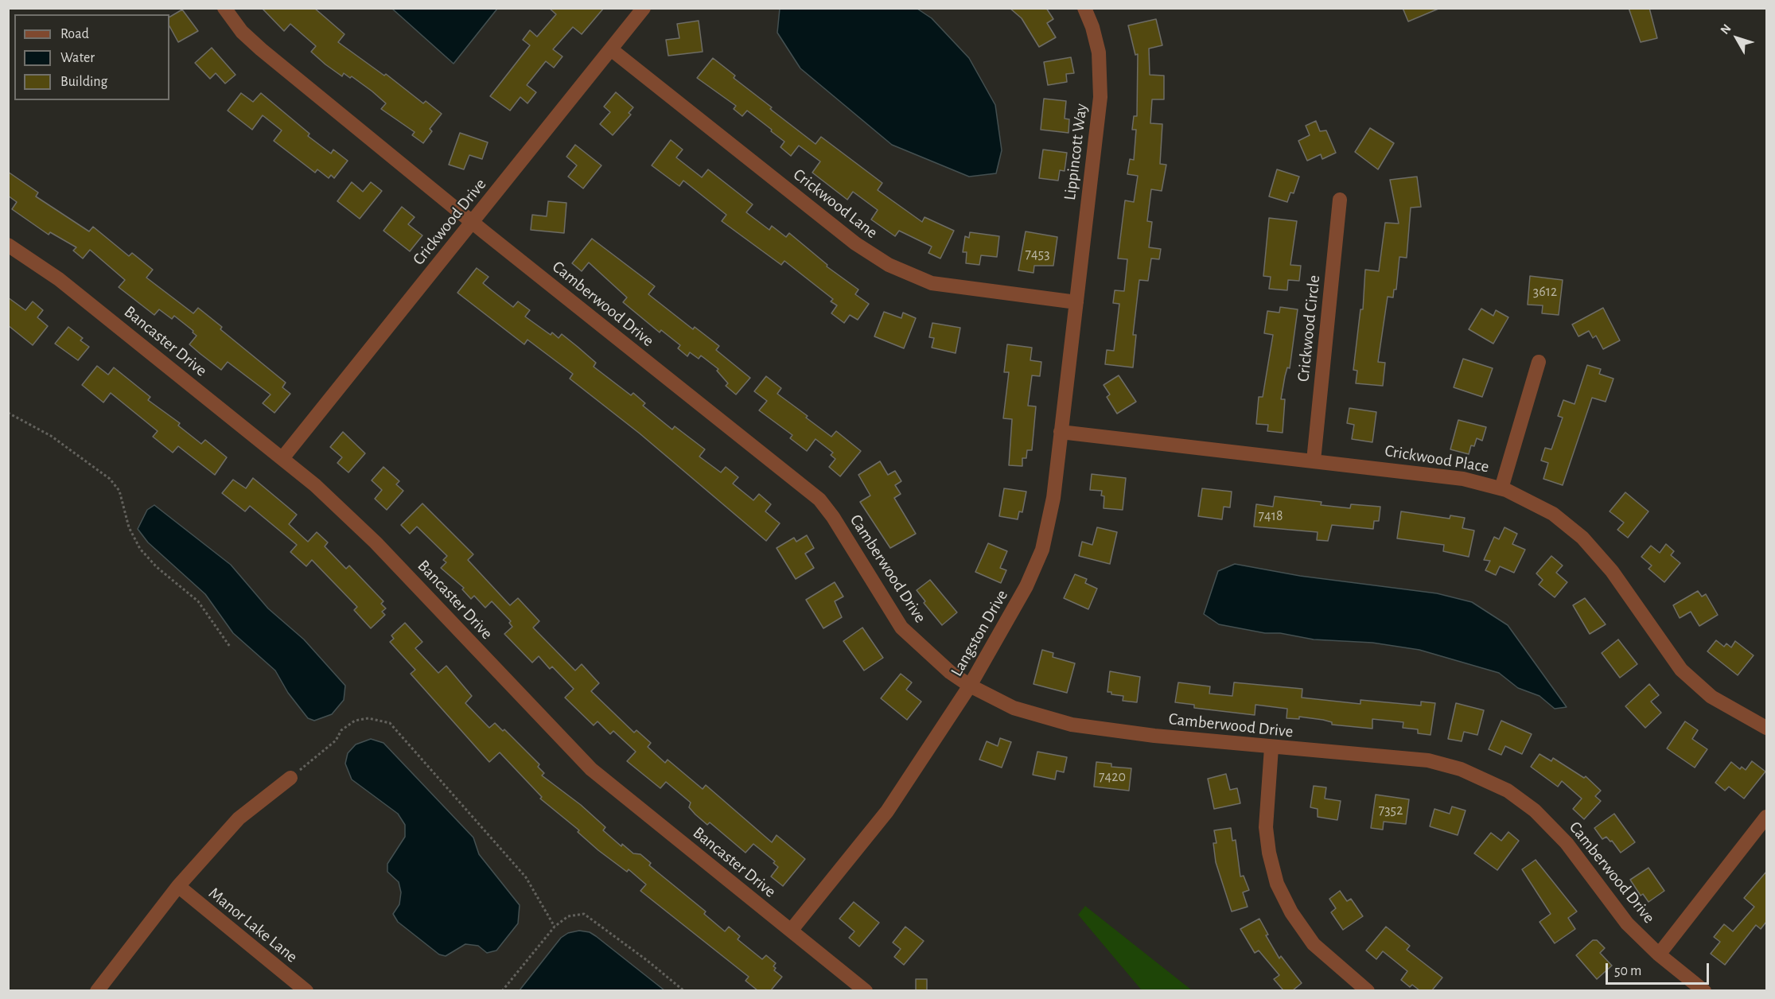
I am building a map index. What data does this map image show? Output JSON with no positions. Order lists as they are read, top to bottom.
{
  "streets": {
    "street": [
      "Lippincott Way",
      "Crickwood Lane",
      "Crickwood Drive",
      "Camberwood Drive",
      "Crickwood Circle",
      "Bancaster Drive",
      "Crickwood Place",
      "Langston Drive",
      "Manor Lake Lane"
    ]
  },
  "crossings": [
    ["Lippincott Way", "Crickwood Lane"],
    ["Lippincott Way", "Langston Drive"],
    ["Crickwood Lane", "Crickwood Drive"],
    ["Crickwood Lane", "Langston Drive"],
    ["Crickwood Drive", "Camberwood Drive"],
    ["Crickwood Drive", "Bancaster Drive"],
    ["Camberwood Drive", "Langston Drive"],
    ["Crickwood Circle", "Crickwood Place"],
    ["Bancaster Drive", "Langston Drive"],
    ["Crickwood Place", "Langston Drive"]
  ],
  "house_numbers": [
    "7453",
    "3612",
    "7418",
    "7420",
    "7352"
  ],
  "legend": ["Road", "Water", "Building"],
  "scale_bar": "50 m",
  "north": "top left"
}
